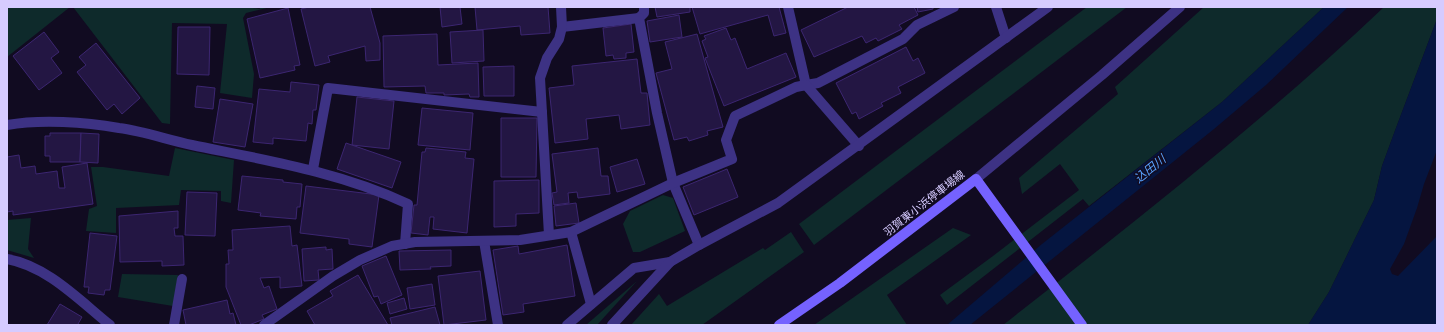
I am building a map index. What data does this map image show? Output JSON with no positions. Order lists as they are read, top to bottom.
{
  "streets": {
    "main road": ["羽賀東小浜停車場線"]
  },
  "water": ["込田川"]
}
